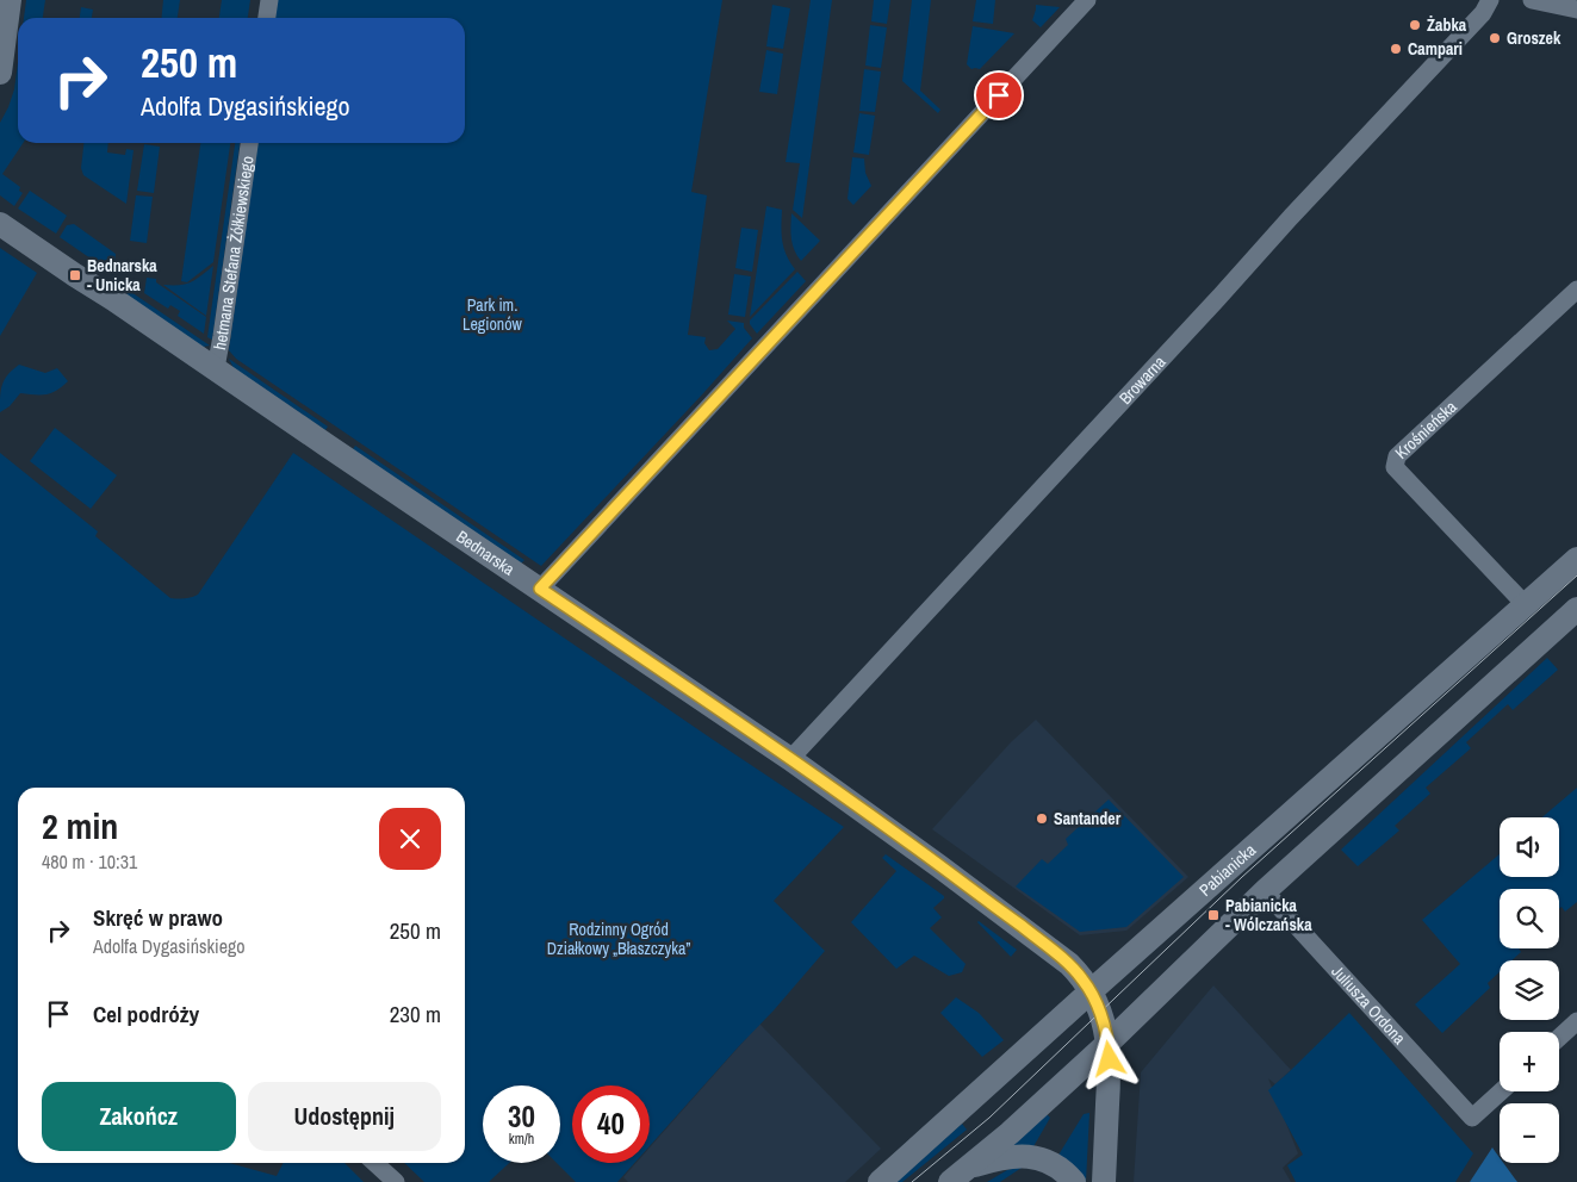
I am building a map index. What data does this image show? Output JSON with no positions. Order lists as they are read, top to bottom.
{
  "streets": {
    "street": [
      "hetmana Stefana Żółkiewskiego",
      "Browarna",
      "Krośnieńska",
      "Bednarska",
      "Pabianicka",
      "Juliusza Ordona"
    ]
  },
  "crossings": [
    ["hetmana Stefana Żółkiewskiego", "Bednarska"],
    ["Browarna", "Bednarska"],
    ["Krośnieńska", "Pabianicka"],
    ["Bednarska", "Pabianicka"]
  ],
  "parks": ["Park im. Legionów", "Rodzinny Ogród Działkowy „Błaszczyka”"],
  "places": {
    "other": [
      "Żabka",
      "Groszek",
      "Campari",
      "Santander"
    ],
    "transit": ["Bednarska - Unicka", "Pabianicka - Wólczańska"]
  },
  "page": {
    "turn": ["250 m", "Adolfa Dygasińskiego"],
    "heading": ["2 min", "480 m · 10:31"],
    "map_buttons": ["+", "−"],
    "list": [
      {
        "name": "Skręć w prawo",
        "note": "Adolfa Dygasińskiego",
        "value": "250 m"
      },
      {
        "name": "Cel podróży",
        "value": "230 m"
      }
    ],
    "buttons": ["Zakończ", "Udostępnij"],
    "speed": "30 km/h",
    "limit": "40"
  }
}
